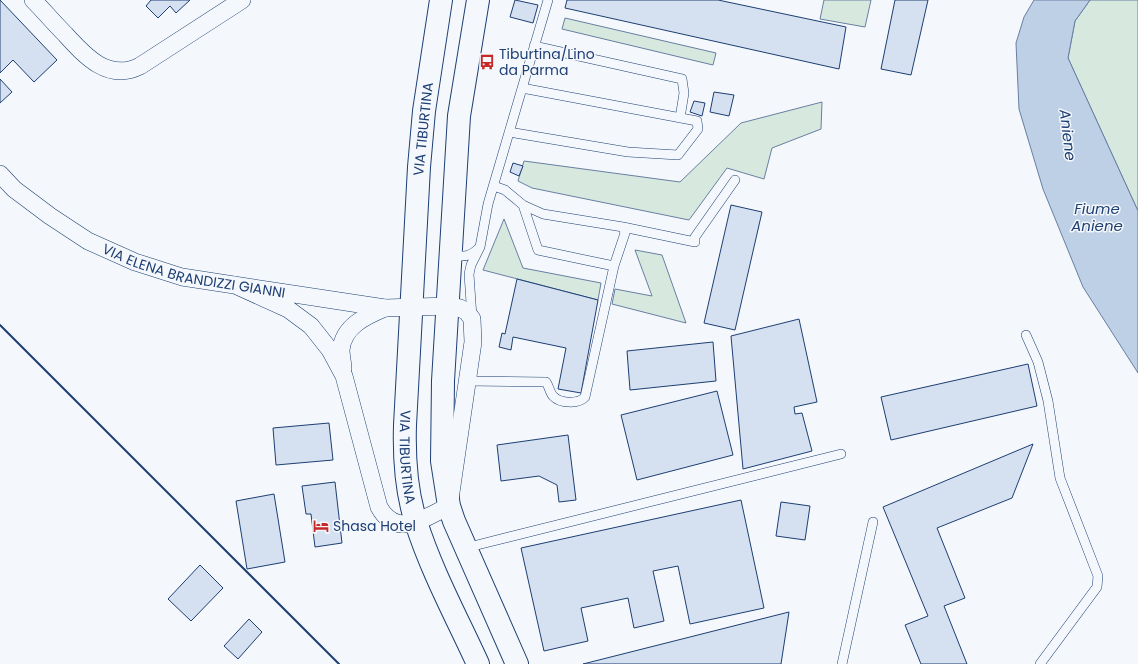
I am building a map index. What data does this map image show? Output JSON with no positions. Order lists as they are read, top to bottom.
{
  "streets": {
    "main road": ["VIA TIBURTINA"],
    "street": ["VIA ELENA BRANDIZZI GIANNI"]
  },
  "crossings": [
    ["VIA TIBURTINA", "VIA ELENA BRANDIZZI GIANNI"]
  ],
  "water": ["Aniene", "Fiume Aniene"],
  "places": {
    "bus stop": ["Tiburtina/Lino da Parma"],
    "hotel": ["Shasa Hotel"]
  }
}
